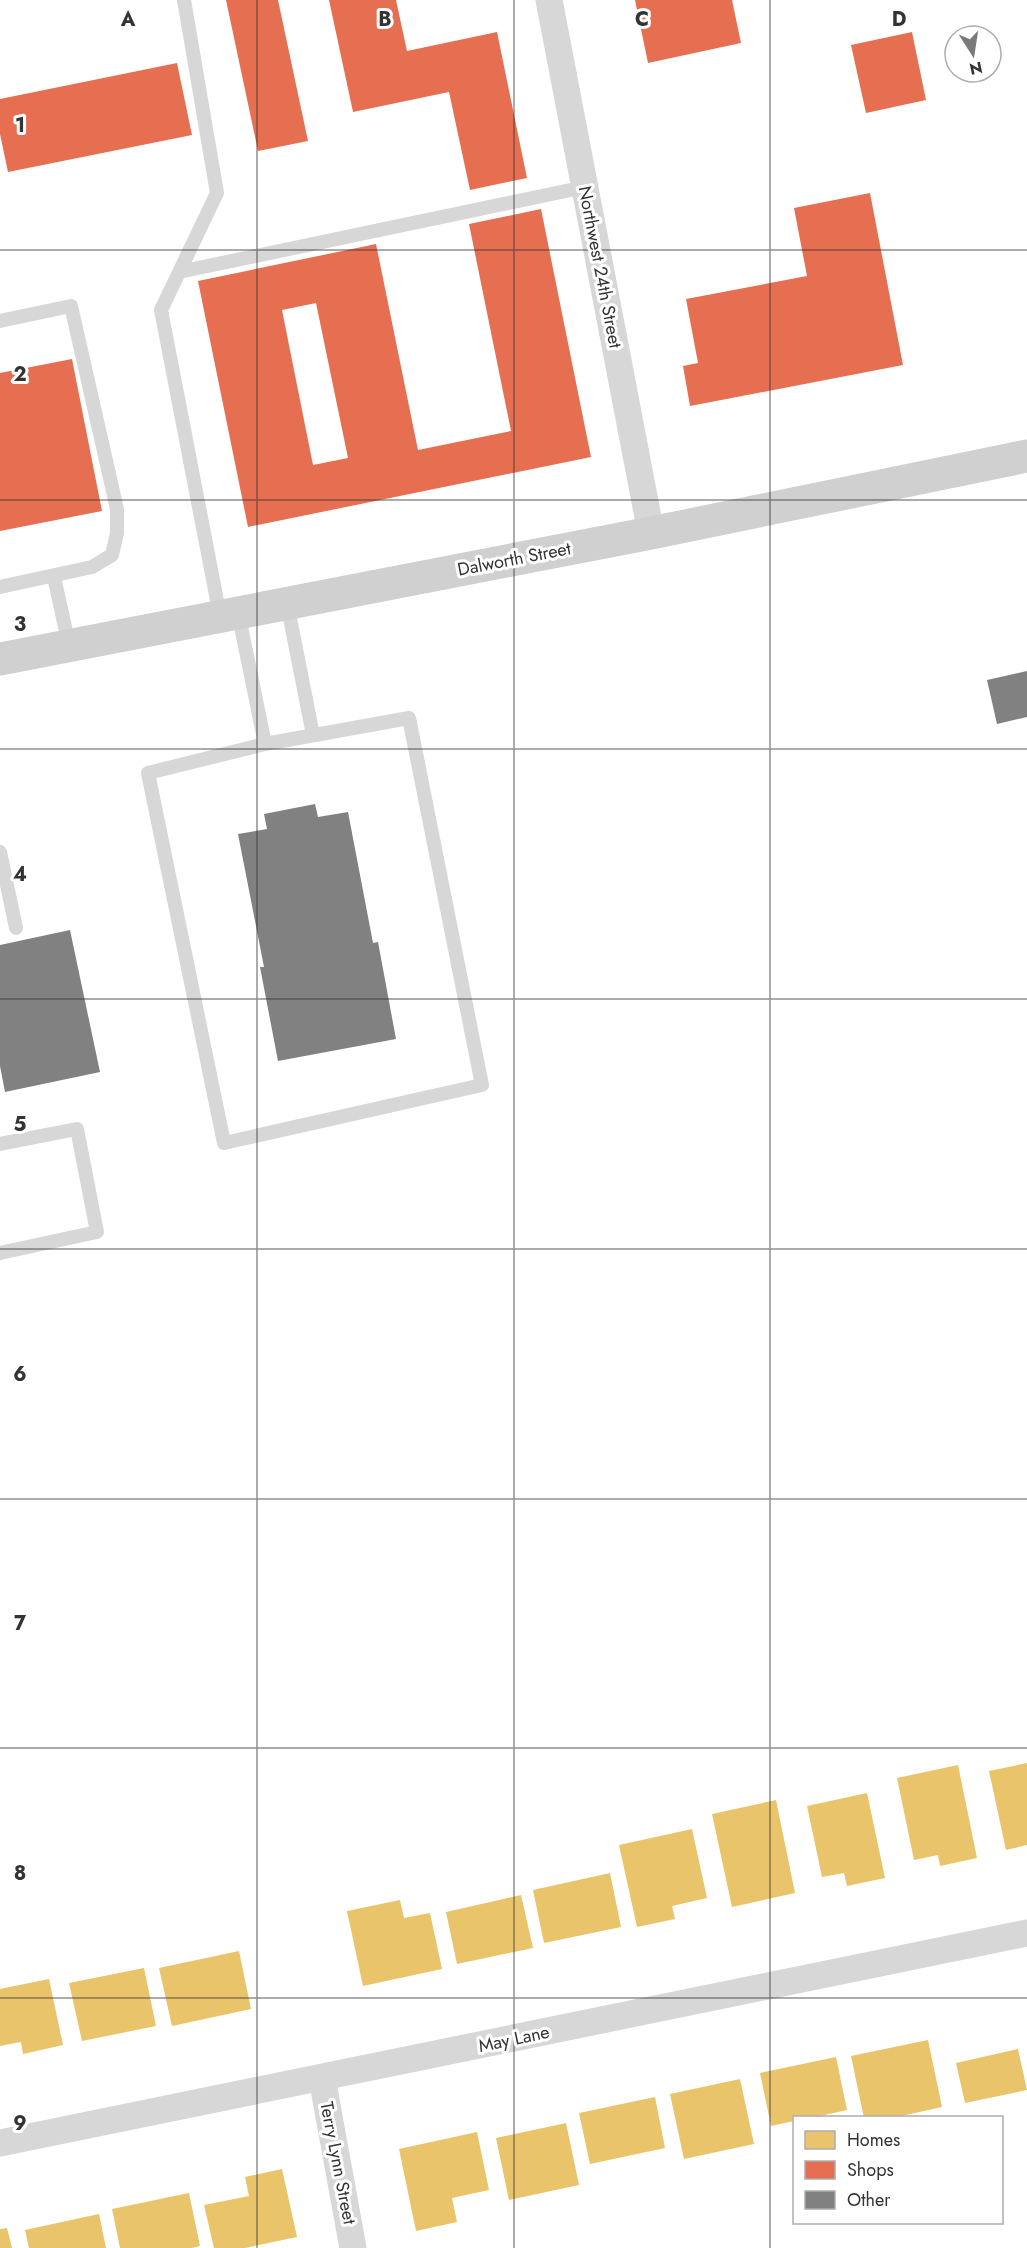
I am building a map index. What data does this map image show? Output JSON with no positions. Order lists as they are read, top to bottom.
{
  "streets": {
    "street": [
      "Northwest 24th Street",
      "Dalworth Street",
      "May Lane",
      "Terry Lynn Street"
    ]
  },
  "crossings": [
    ["Northwest 24th Street", "Dalworth Street"],
    ["May Lane", "Terry Lynn Street"]
  ],
  "legend": ["Homes", "Shops", "Other"],
  "north": "bottom",
  "grid": {
    "columns": [
      "A",
      "B",
      "C",
      "D"
    ],
    "rows": [
      "1",
      "2",
      "3",
      "4",
      "5",
      "6",
      "7",
      "8",
      "9"
    ]
  }
}
